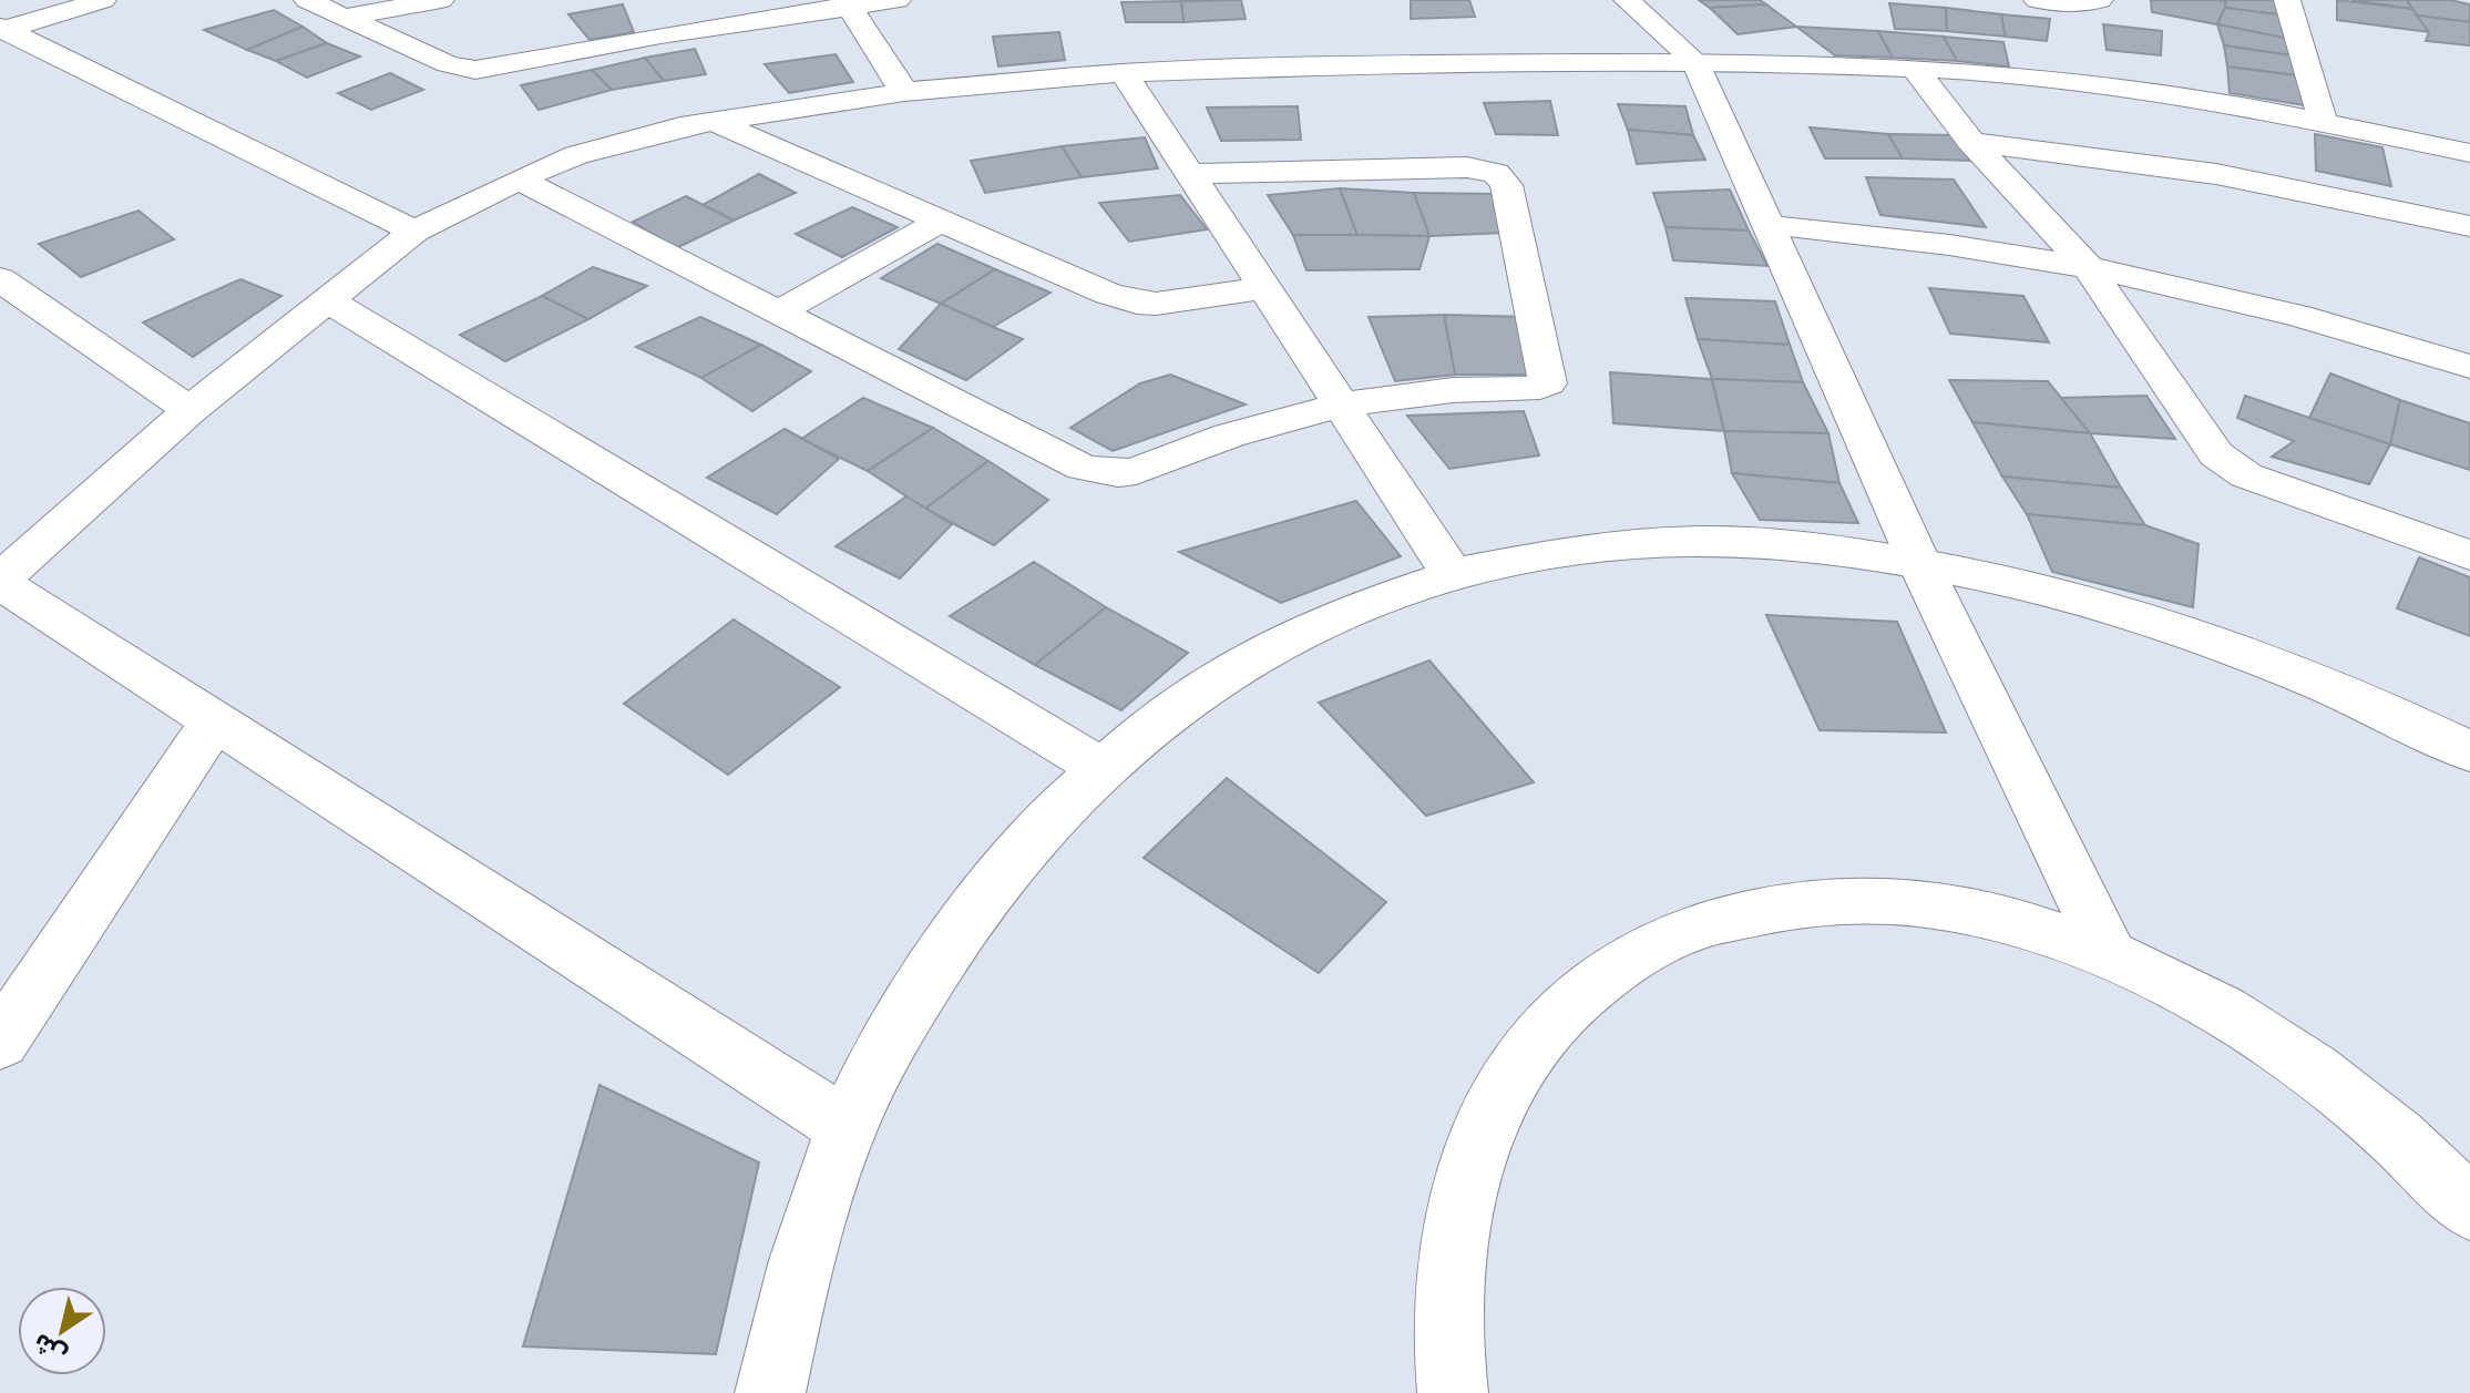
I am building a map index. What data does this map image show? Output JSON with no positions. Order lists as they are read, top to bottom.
{
  "north": "bottom left"
}
